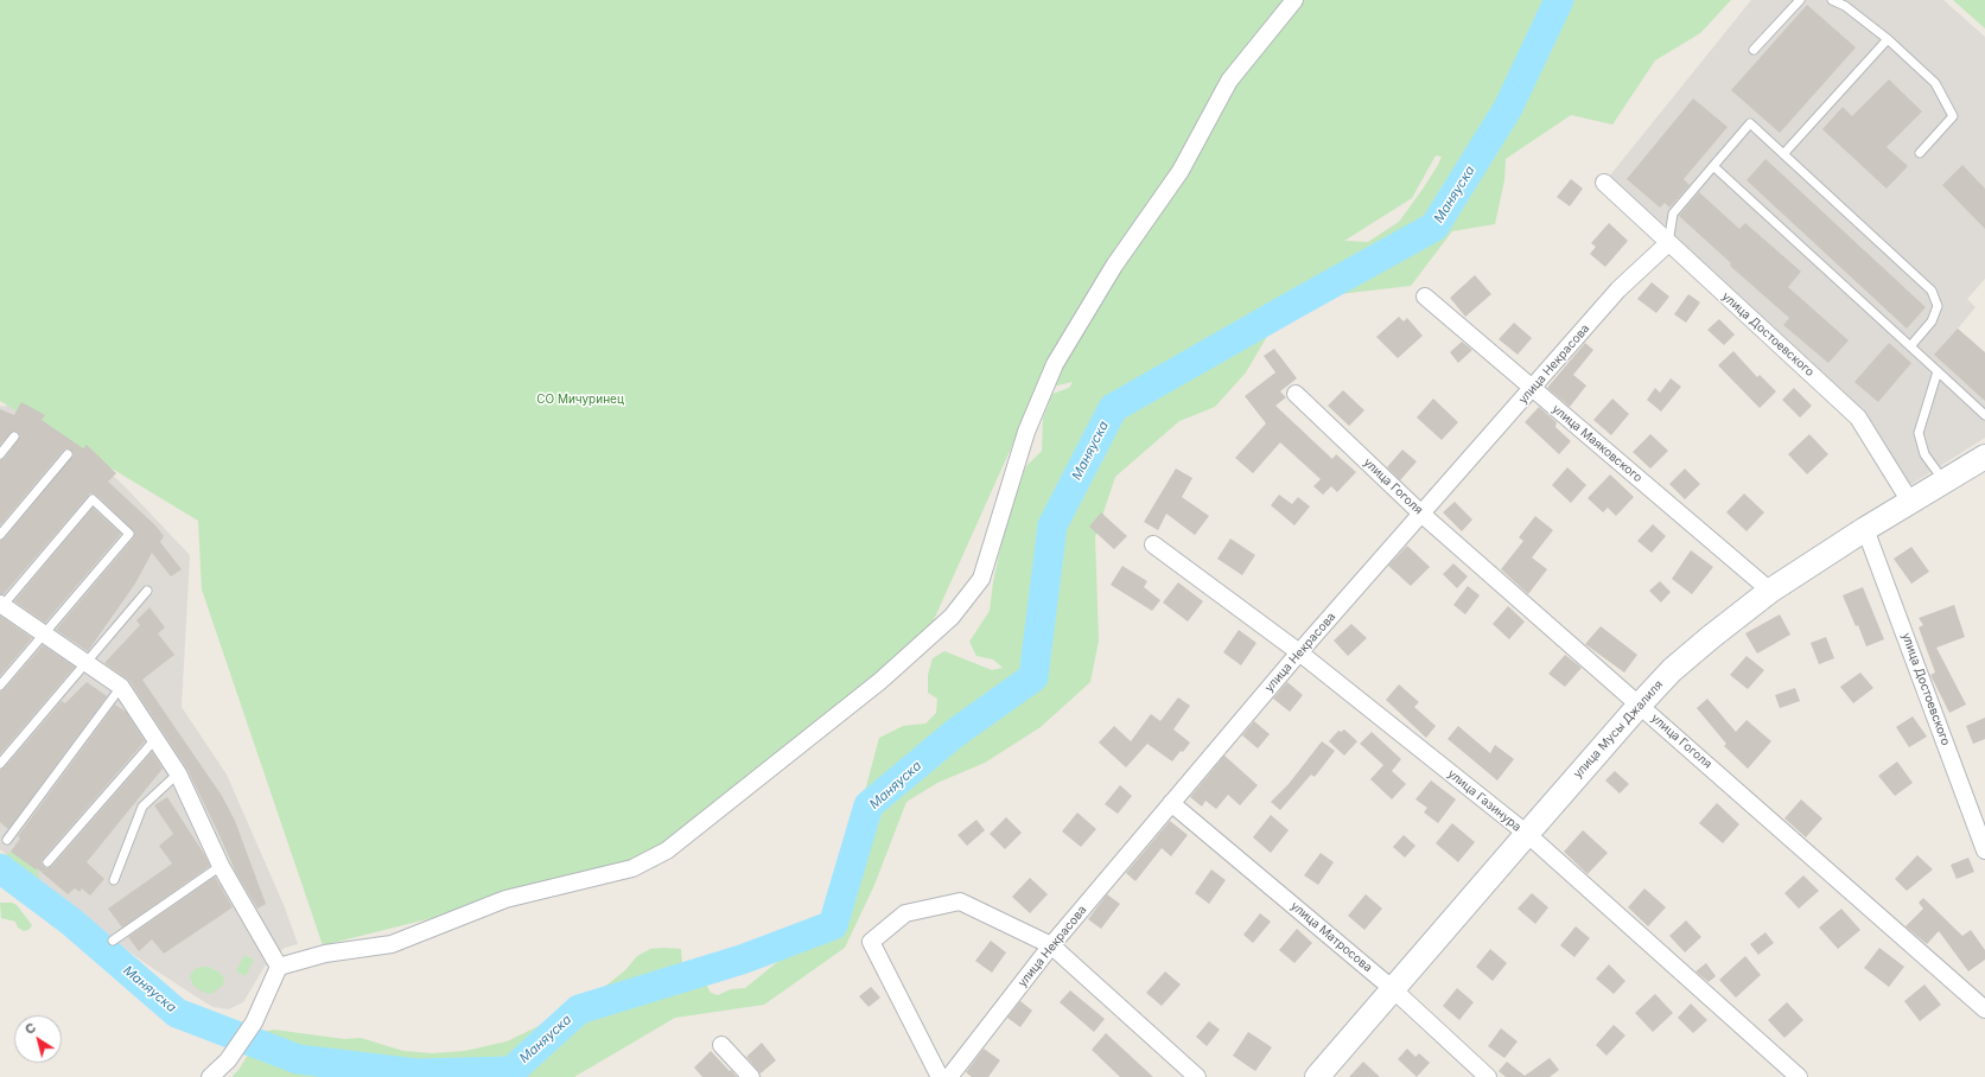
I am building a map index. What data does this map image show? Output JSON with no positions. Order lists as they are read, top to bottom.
{
  "streets": {
    "main road": ["улица Мусы Джалиля"],
    "street": [
      "улица Достоевского",
      "улица Некрасова",
      "улица Маяковского",
      "улица Гоголя",
      "улица Газинура",
      "улица Матросова"
    ]
  },
  "crossings": [
    ["улица Достоевского", "улица Некрасова"],
    ["улица Достоевского", "улица Мусы Джалиля"],
    ["улица Некрасова", "улица Маяковского"],
    ["улица Некрасова", "улица Гоголя"],
    ["улица Некрасова", "улица Газинура"],
    ["улица Некрасова", "улица Матросова"],
    ["улица Маяковского", "улица Мусы Джалиля"],
    ["улица Гоголя", "улица Мусы Джалиля"],
    ["улица Мусы Джалиля", "улица Газинура"],
    ["улица Мусы Джалиля", "улица Матросова"]
  ],
  "water": ["Маняуска"],
  "parks": ["СО Мичуринец"],
  "north": "top left"
}
